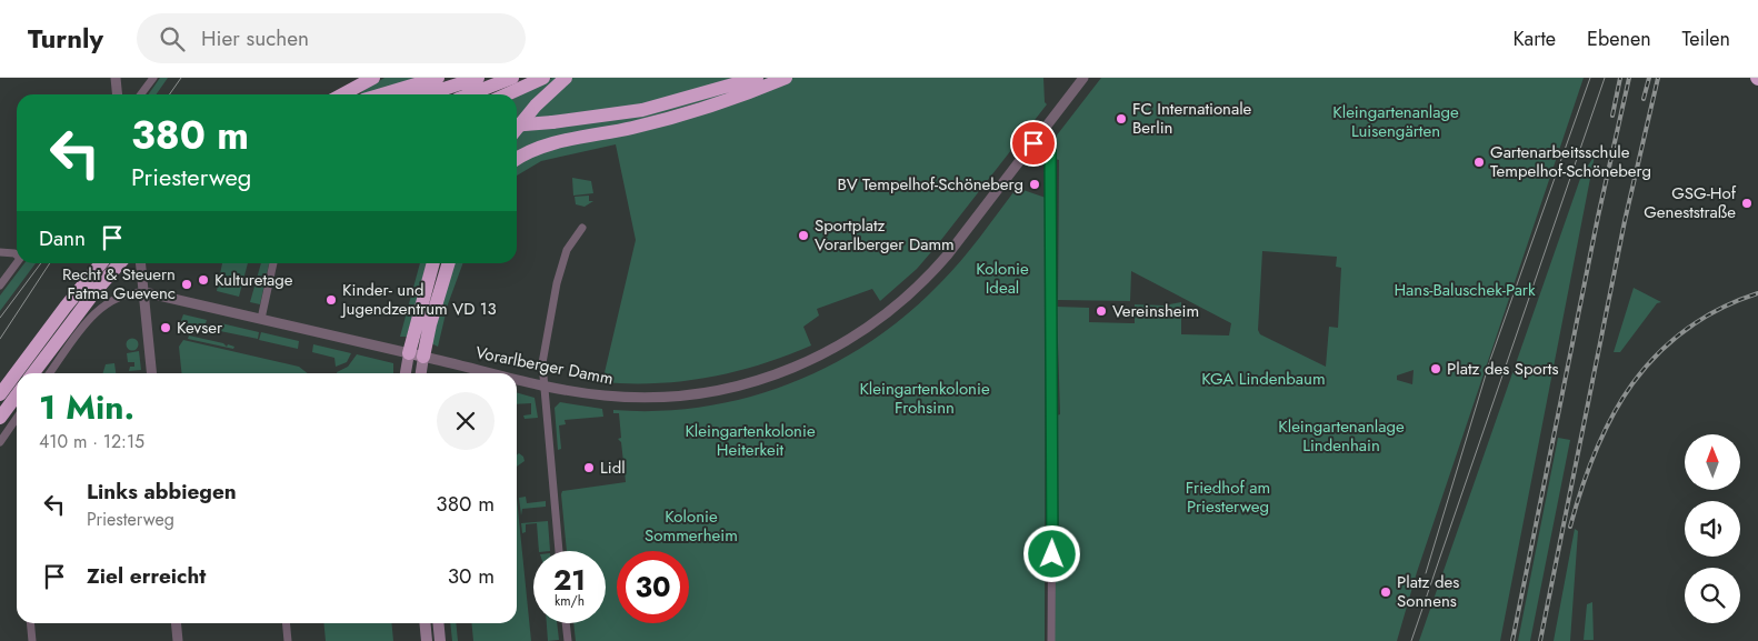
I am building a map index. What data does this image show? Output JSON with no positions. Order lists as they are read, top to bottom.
{
  "streets": {
    "main road": ["Vorarlberger Damm"]
  },
  "parks": [
    "Kleingartenanlage Luisengärten",
    "Kolonie Ideal",
    "Hans-Baluschek-Park",
    "KGA Lindenbaum",
    "Kleingartenkolonie Frohsinn",
    "Kleingartenanlage Lindenhain",
    "Kleingartenkolonie Heiterkeit",
    "Friedhof am Priesterweg",
    "Kolonie Sommerheim"
  ],
  "places": [
    "FC Internationale Berlin",
    "Gartenarbeitsschule Tempelhof-Schöneberg",
    "BV Tempelhof-Schöneberg",
    "GSG-Hof Geneststraße",
    "Sportplatz Vorarlberger Damm",
    "Kulturetage",
    "Recht & Steuern Fatma Guevenc",
    "Kinder- und Jugendzentrum VD 13",
    "Vereinsheim",
    "Kevser",
    "Platz des Sports",
    "Lidl",
    "Platz des Sonnens"
  ],
  "north": "top",
  "page": {
    "header": "Turnly",
    "search": "Hier suchen",
    "nav": ["Karte", "Ebenen", "Teilen"],
    "turn": ["380 m", "Priesterweg"],
    "then": "Dann",
    "heading": ["1 Min.", "410 m · 12:15"],
    "list": [
      {
        "name": "Links abbiegen",
        "note": "Priesterweg",
        "value": "380 m"
      },
      {
        "name": "Ziel erreicht",
        "value": "30 m"
      }
    ],
    "speed": "21 km/h",
    "limit": "30"
  }
}
